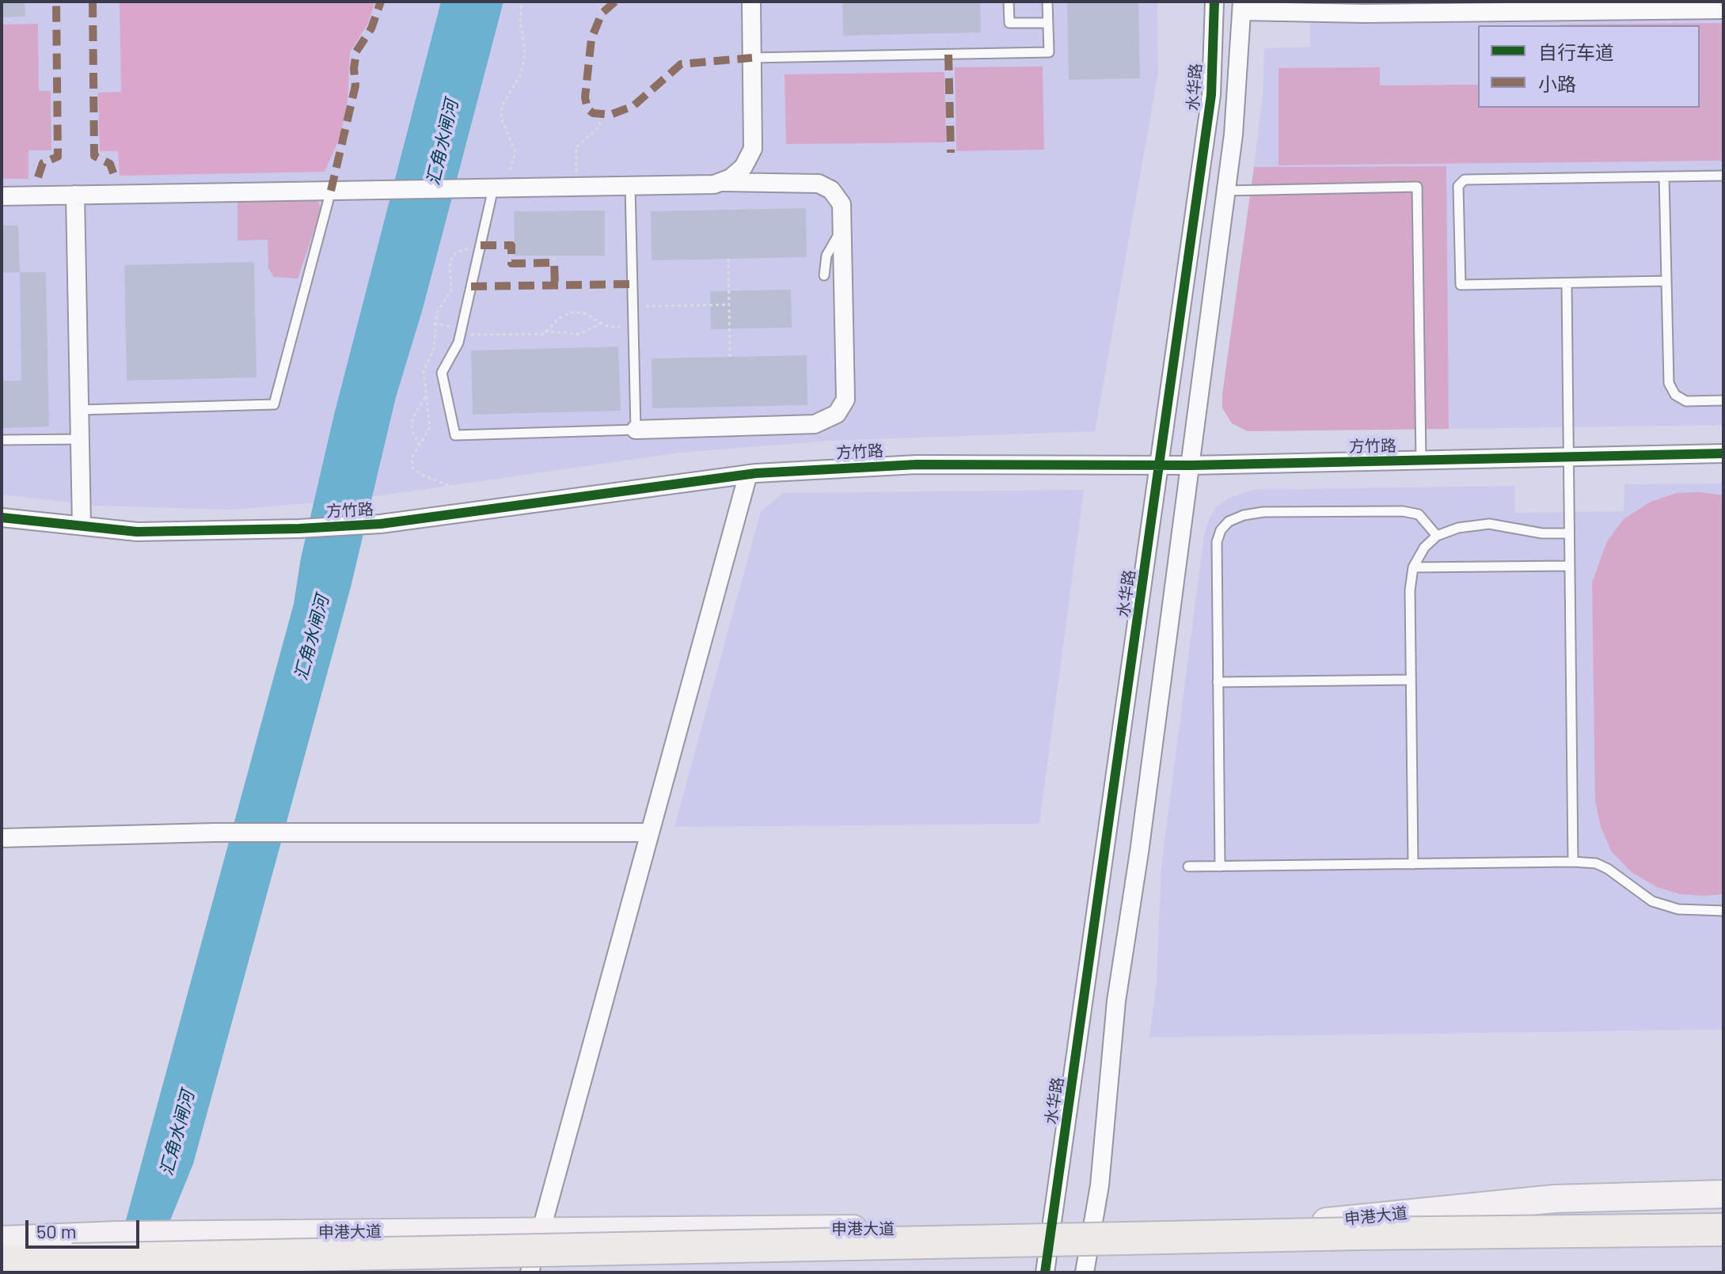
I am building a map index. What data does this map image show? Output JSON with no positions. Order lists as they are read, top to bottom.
{
  "streets": {
    "main road": ["申港大道"],
    "street": ["水华路", "方竹路"]
  },
  "crossings": [
    ["水华路", "方竹路"],
    ["水华路", "申港大道"]
  ],
  "water": ["汇角水闸河"],
  "legend": ["自行车道", "小路"],
  "scale_bar": "50 m"
}
